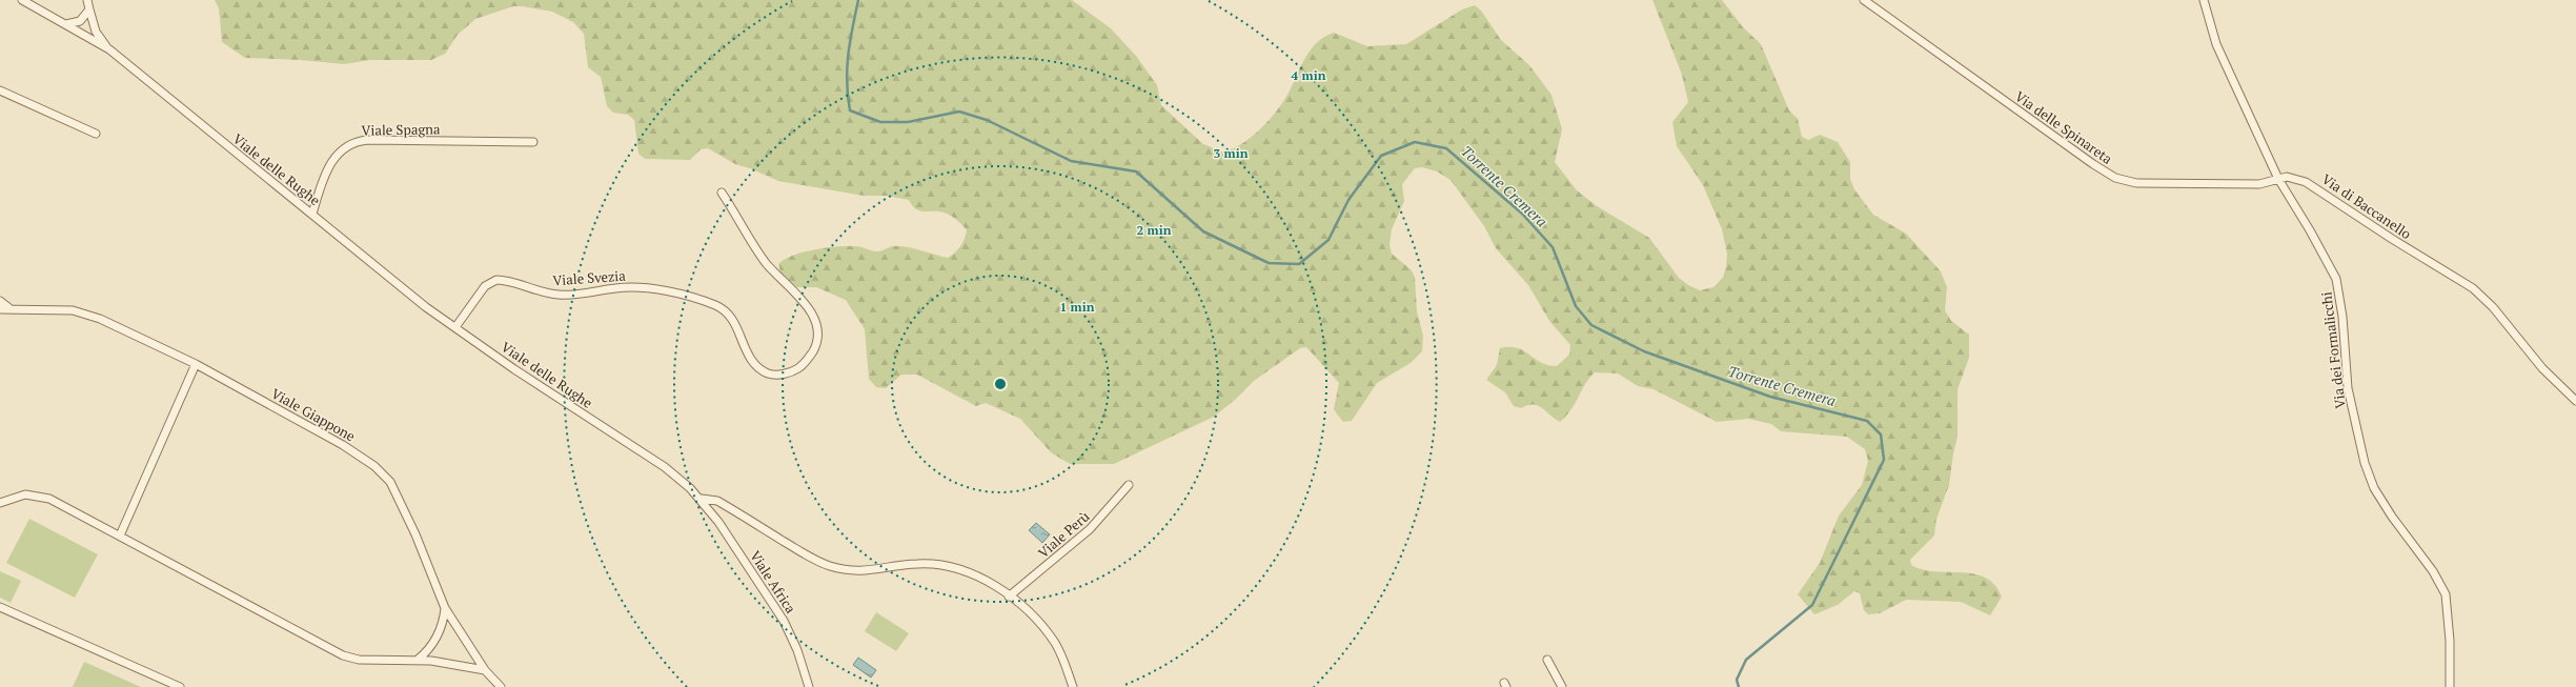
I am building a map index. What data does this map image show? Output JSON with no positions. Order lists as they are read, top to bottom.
{
  "streets": {
    "street": [
      "Via delle Spinareta",
      "Viale Spagna",
      "Viale delle Rughe",
      "Via di Baccanello",
      "Viale Svezia",
      "Via dei Formalicchi",
      "Viale Giappone",
      "Viale Perù",
      "Viale Africa"
    ]
  },
  "crossings": [
    ["Via delle Spinareta", "Via di Baccanello"],
    ["Via delle Spinareta", "Via dei Formalicchi"],
    ["Viale Spagna", "Viale delle Rughe"],
    ["Viale delle Rughe", "Viale Svezia"],
    ["Viale delle Rughe", "Viale Perù"],
    ["Viale delle Rughe", "Viale Africa"],
    ["Via di Baccanello", "Via dei Formalicchi"]
  ],
  "water": ["Torrente Cremera"],
  "rings": [
    "4 min",
    "3 min",
    "2 min",
    "1 min"
  ]
}
